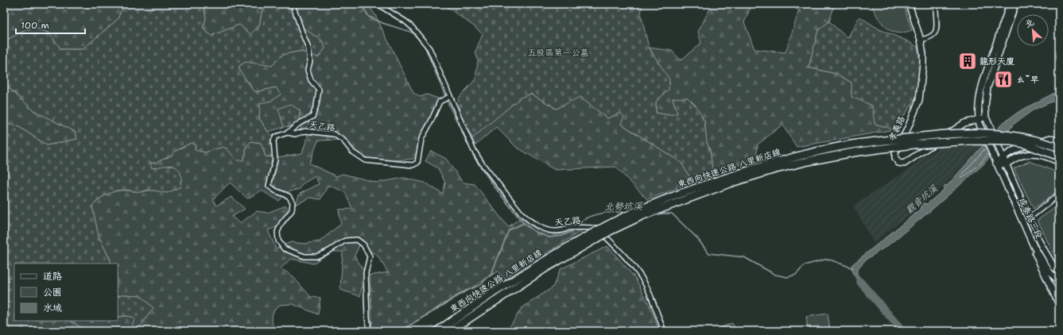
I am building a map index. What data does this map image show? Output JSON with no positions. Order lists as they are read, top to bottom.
{
  "streets": {
    "highway": ["東西向快速公路 八里新店線"],
    "main road": ["孝義路", "成泰路三段"],
    "street": ["天乙路"]
  },
  "crossings": [
    ["孝義路", "成泰路三段"]
  ],
  "water": ["觀音坑溪", "北勢坑溪"],
  "parks": ["五股區第一公墓"],
  "places": {
    "building": ["龍形天廈"],
    "restaurant": ["ㄠˇ早"]
  },
  "legend": ["道路", "公園", "水域"],
  "scale_bar": "100 m",
  "north": "top left"
}
